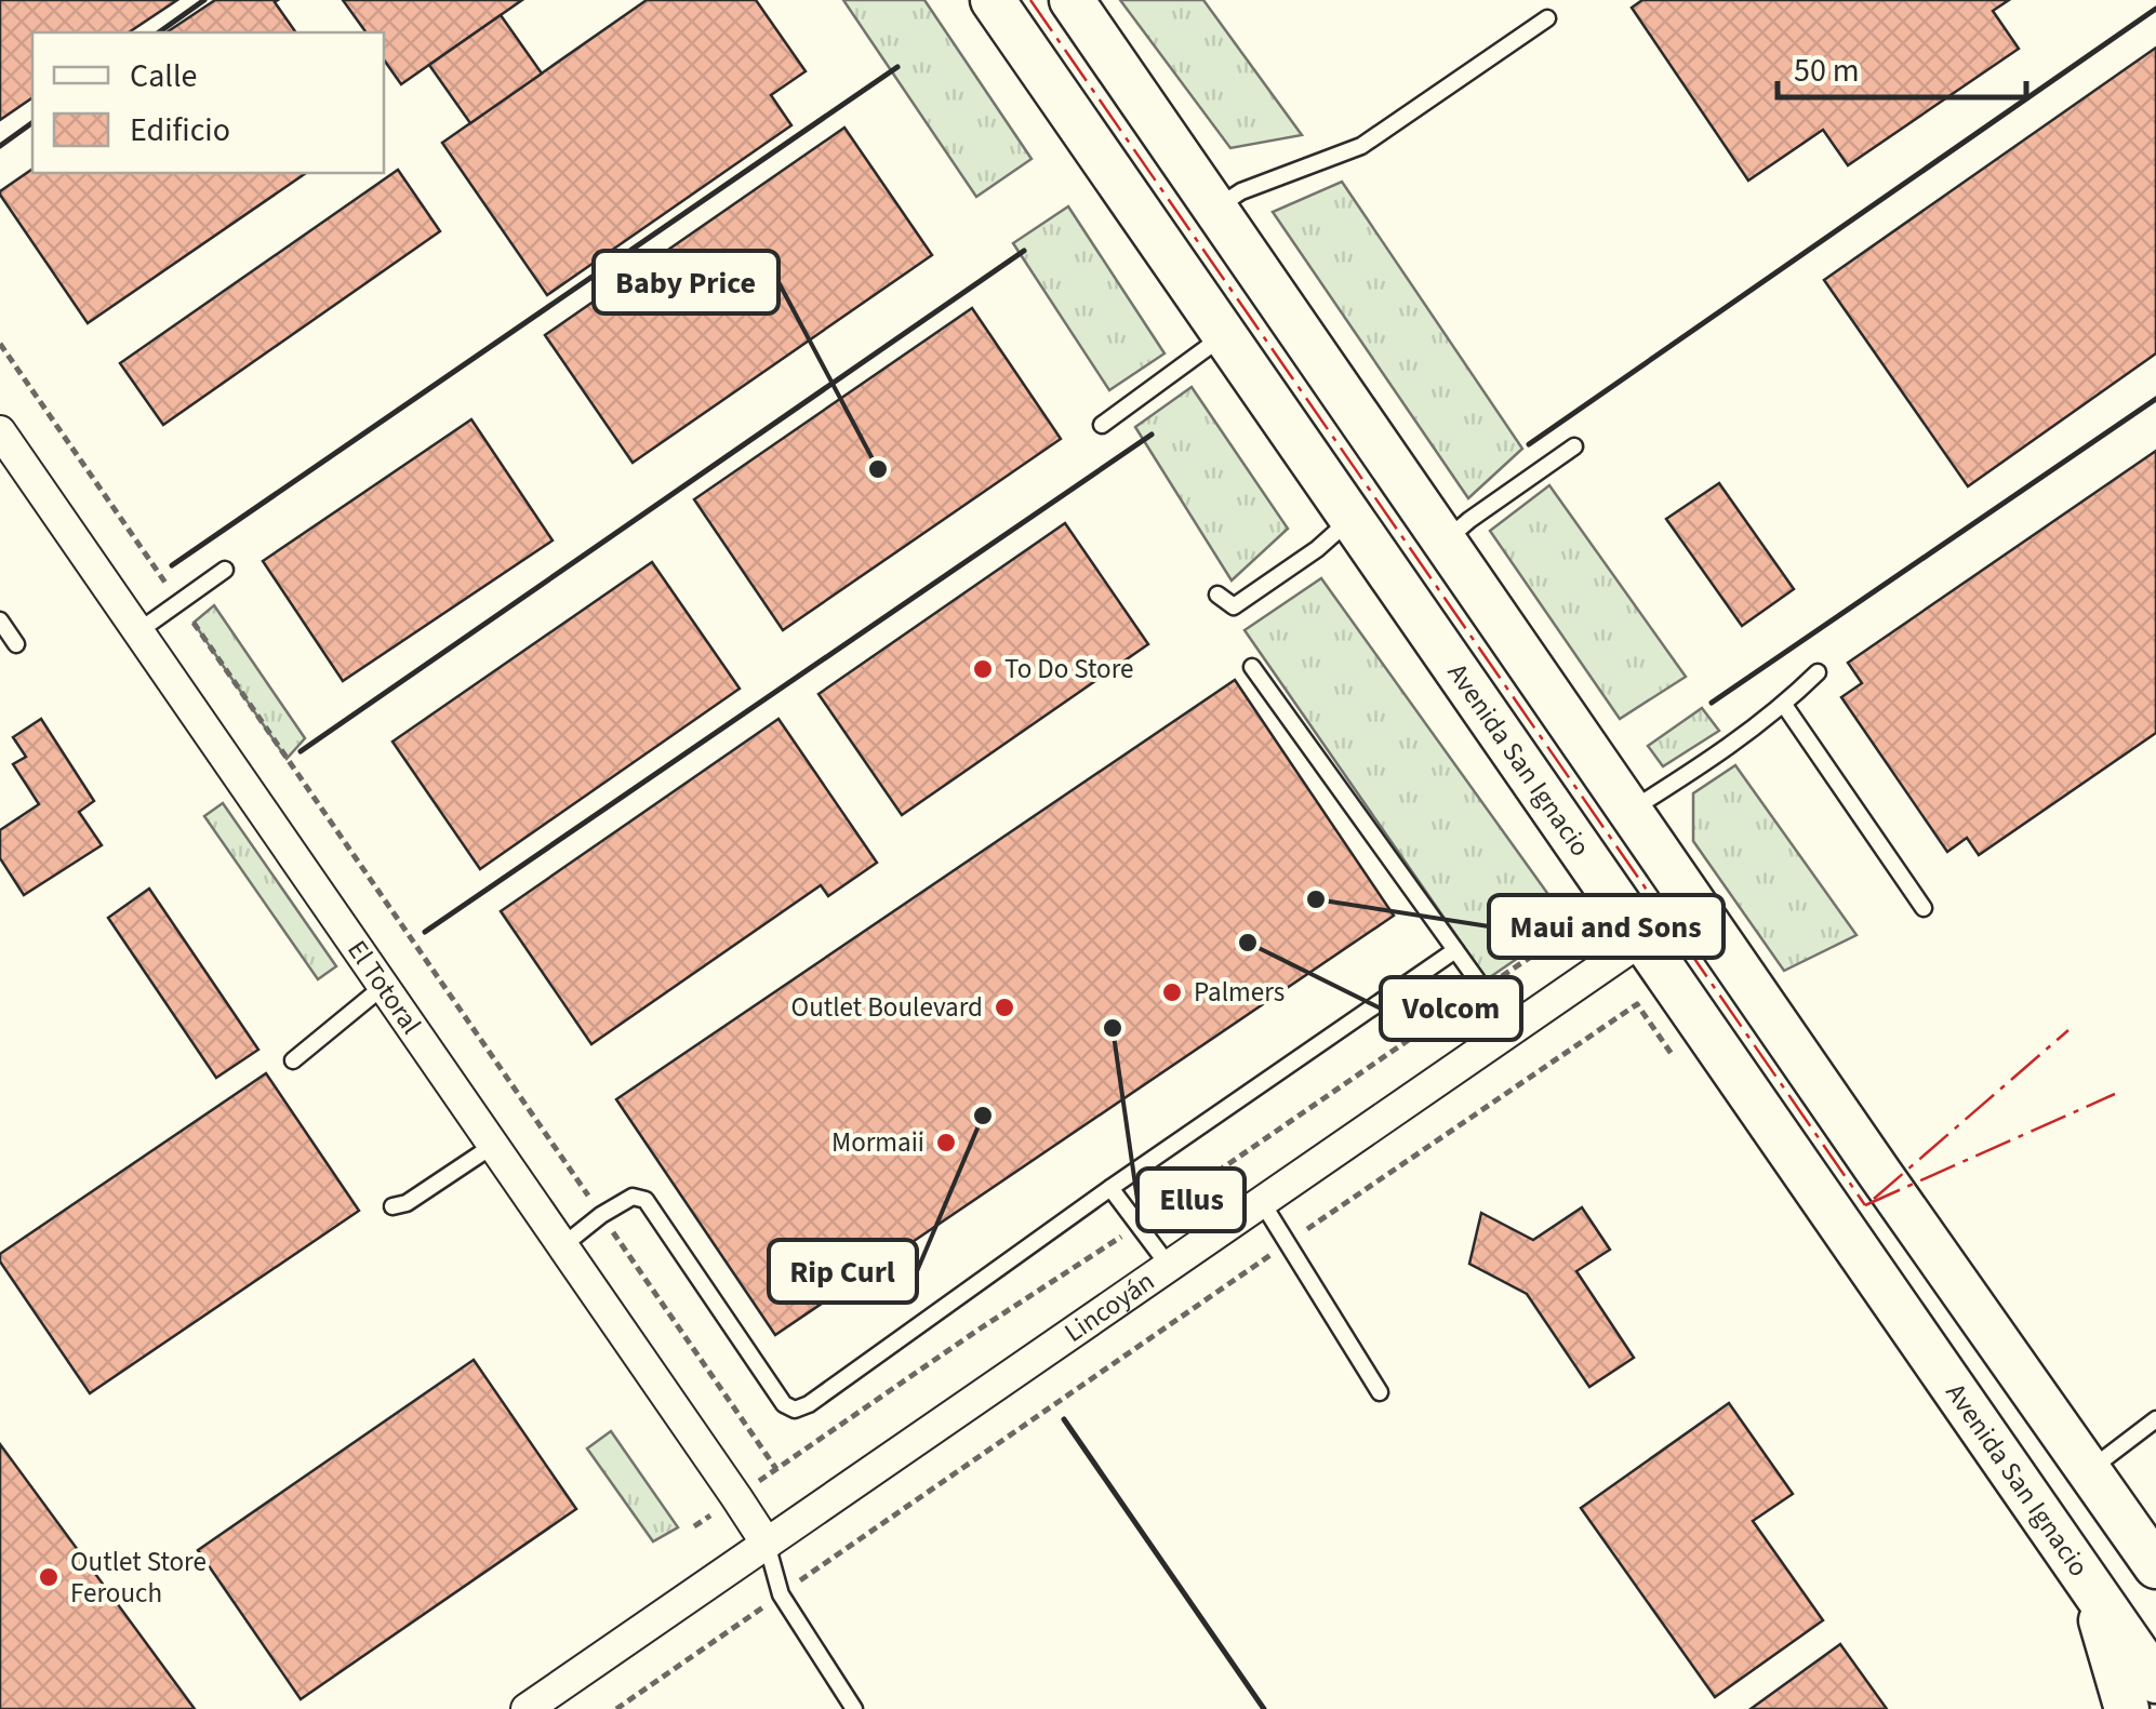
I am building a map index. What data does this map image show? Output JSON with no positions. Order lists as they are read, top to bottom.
{
  "streets": {
    "main road": ["Avenida San Ignacio"],
    "street": ["El Totoral", "Lincoyán"]
  },
  "crossings": [
    ["Avenida San Ignacio", "Lincoyán"],
    ["El Totoral", "Lincoyán"]
  ],
  "places": [
    "Baby Price",
    "To Do Store",
    "Maui and Sons",
    "Volcom",
    "Palmers",
    "Outlet Boulevard",
    "Ellus",
    "Rip Curl",
    "Mormaii",
    "Outlet Store Ferouch"
  ],
  "legend": ["Calle", "Edificio"],
  "scale_bar": "50 m"
}
